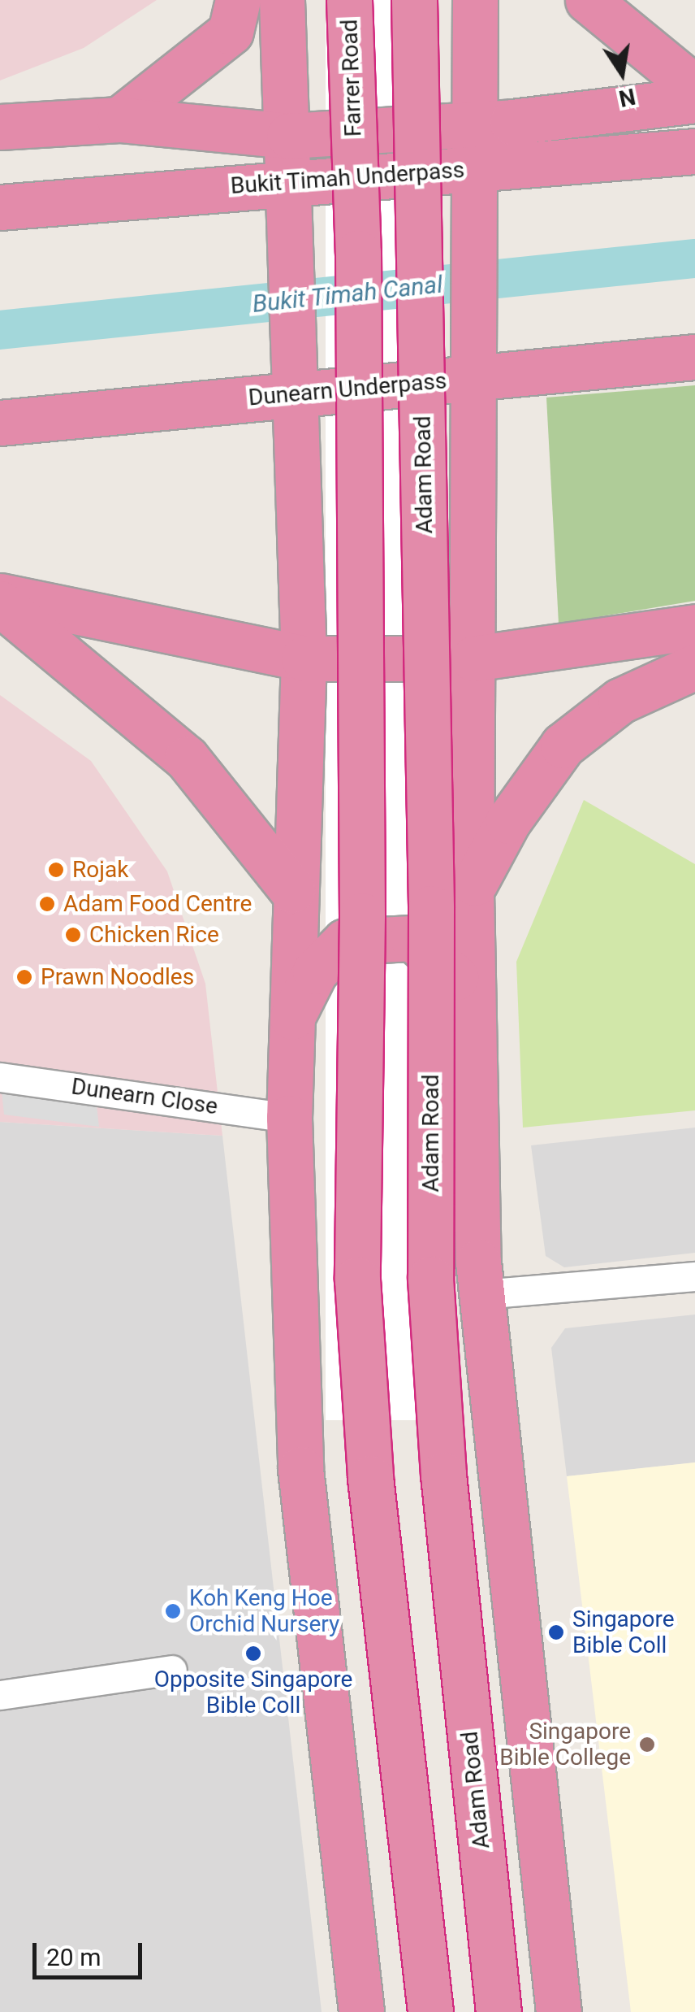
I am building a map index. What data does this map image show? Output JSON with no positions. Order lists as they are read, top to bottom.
{
  "streets": {
    "highway": [
      "Farrer Road",
      "Bukit Timah Underpass",
      "Dunearn Underpass",
      "Adam Road"
    ],
    "street": ["Dunearn Close"]
  },
  "water": ["Bukit Timah Canal"],
  "places": [
    "Rojak",
    "Adam Food Centre",
    "Chicken Rice",
    "Prawn Noodles",
    "Koh Keng Hoe Orchid Nursery",
    "Singapore Bible Coll",
    "Opposite Singapore Bible Coll",
    "Singapore Bible College"
  ],
  "scale_bar": "20 m",
  "north": "bottom"
}
